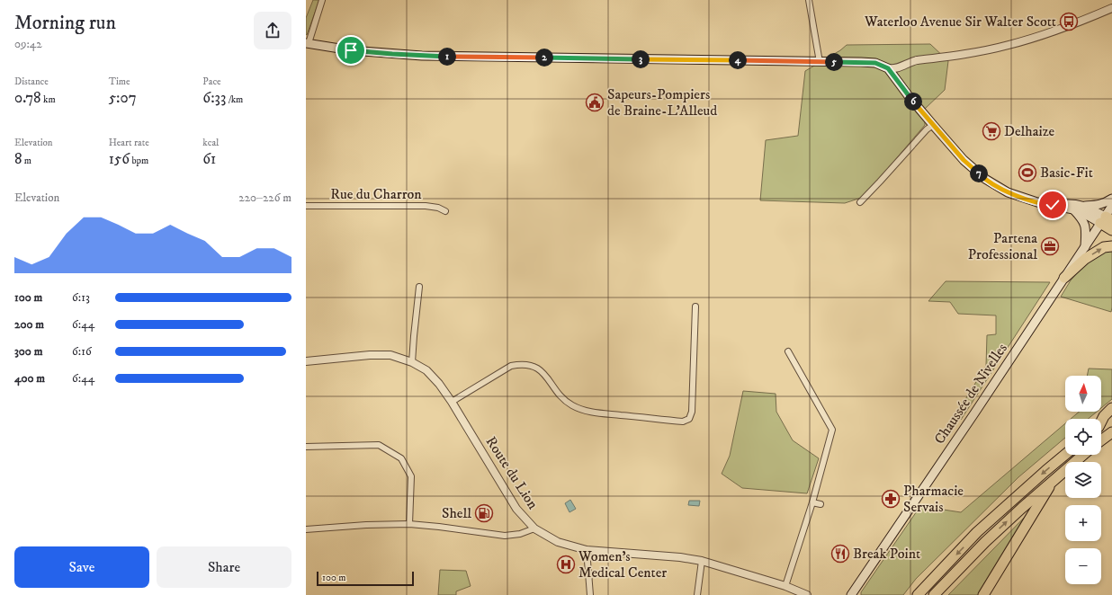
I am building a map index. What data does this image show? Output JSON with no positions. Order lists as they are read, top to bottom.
{
  "streets": {
    "main road": ["Chaussée de Nivelles"],
    "street": ["Rue du Charron", "Route du Lion"]
  },
  "places": {
    "bus stop": ["Waterloo Avenue Sir Walter Scott"],
    "public building": ["Sapeurs-Pompiers de Braine-L'Alleud"],
    "supermarket": ["Delhaize"],
    "sports": ["Basic-Fit"],
    "office": ["Partena Professional"],
    "pharmacy": ["Pharmacie Servais"],
    "fuel station": ["Shell"],
    "restaurant": ["Break Point"],
    "hospital": ["Women’s Medical Center"]
  },
  "scale_bar": "100 m",
  "north": "top",
  "page": {
    "heading": ["Morning run", "09:42"],
    "pins": [
      "1",
      "2",
      "3",
      "4",
      "5",
      "6",
      "7"
    ],
    "stats": [
      ["Distance", "0.78 km"],
      ["Time", "5:07"],
      ["Pace", "6:33 /km"],
      ["Elevation", "8 m"],
      ["Heart rate", "156 bpm"],
      ["kcal", "61"]
    ],
    "chart": ["Elevation", "220–226 m"],
    "list": [
      {
        "name": "100 m",
        "note": "6:13"
      },
      {
        "name": "200 m",
        "note": "6:44"
      },
      {
        "name": "300 m",
        "note": "6:16"
      },
      {
        "name": "400 m",
        "note": "6:44"
      }
    ],
    "map_buttons": ["+", "−"],
    "buttons": ["Save", "Share"],
    "scale": "100 m"
  }
}
